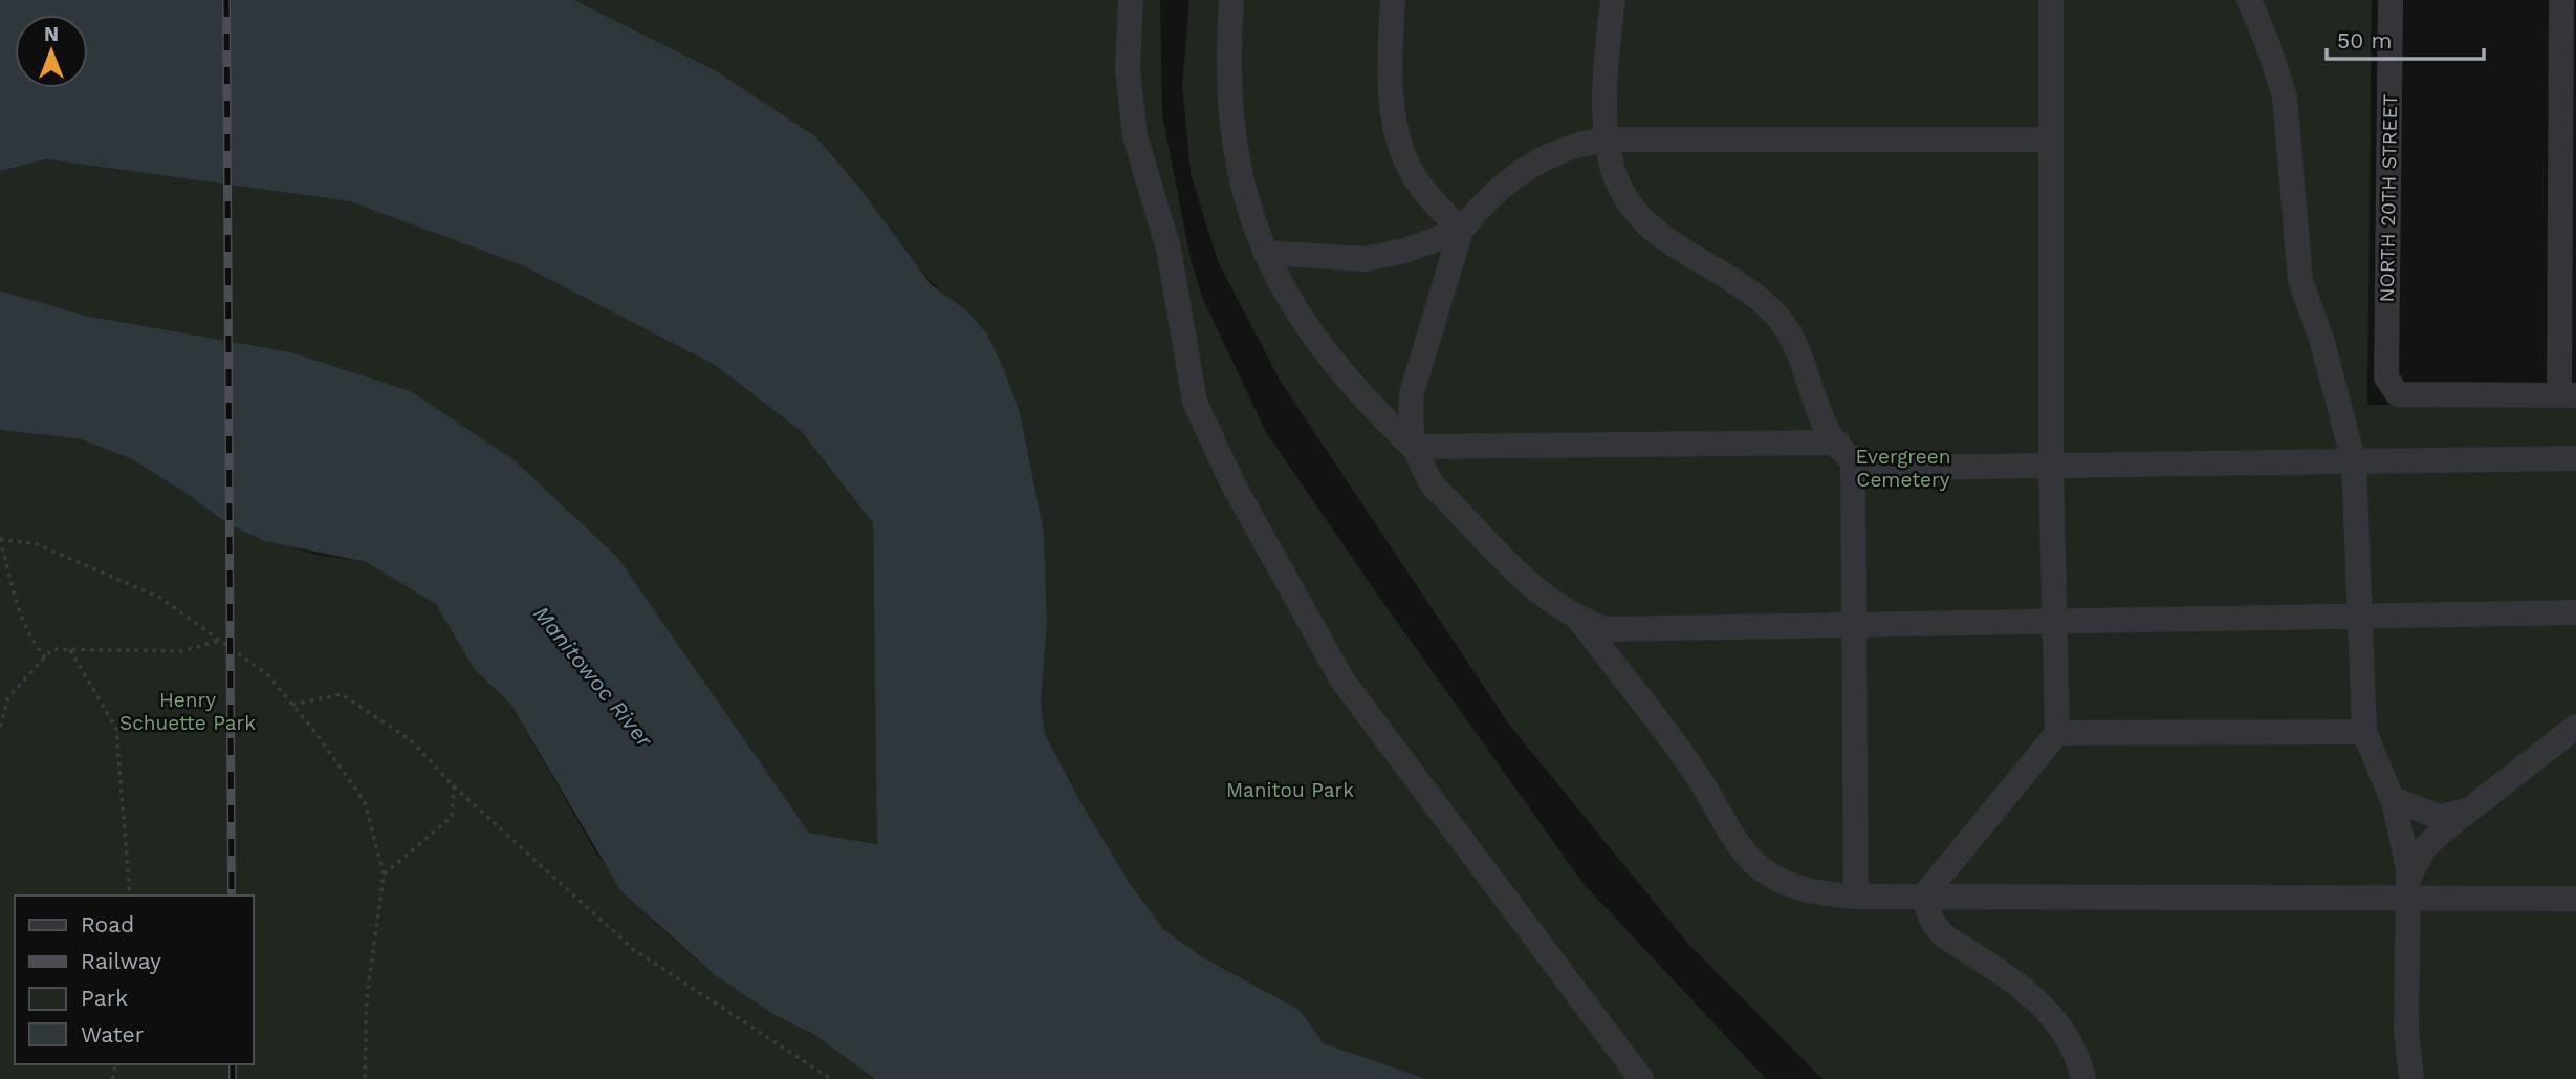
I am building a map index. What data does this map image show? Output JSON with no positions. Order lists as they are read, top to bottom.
{
  "streets": {
    "street": ["NORTH 20TH STREET"]
  },
  "water": ["Manitowoc River"],
  "parks": ["Evergreen Cemetery", "Henry Schuette Park", "Manitou Park"],
  "legend": [
    "Road",
    "Railway",
    "Park",
    "Water"
  ],
  "scale_bar": "50 m",
  "north": "top"
}
